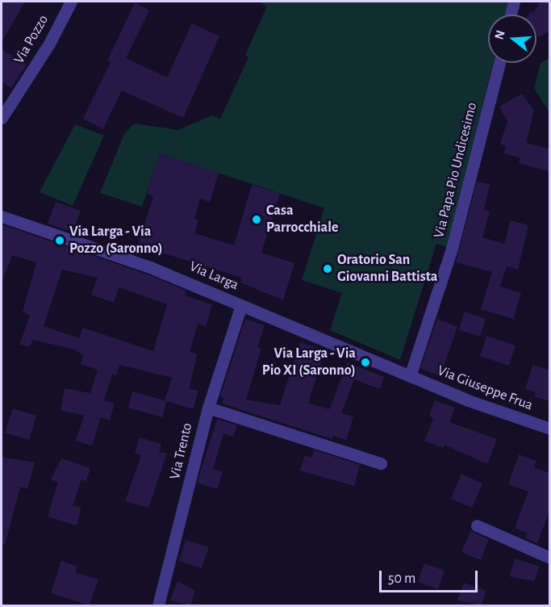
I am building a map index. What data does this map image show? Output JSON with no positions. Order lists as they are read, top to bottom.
{
  "streets": {
    "street": [
      "Via Pozzo",
      "Via Papa Pio Undicesimo",
      "Via Larga",
      "Via Giuseppe Frua",
      "Via Trento"
    ]
  },
  "crossings": [
    ["Via Papa Pio Undicesimo", "Via Larga"],
    ["Via Papa Pio Undicesimo", "Via Giuseppe Frua"],
    ["Via Larga", "Via Giuseppe Frua"],
    ["Via Larga", "Via Trento"]
  ],
  "places": [
    "Casa Parrocchiale",
    "Via Larga - Via Pozzo (Saronno)",
    "Oratorio San Giovanni Battista",
    "Via Larga - Via Pio XI (Saronno)"
  ],
  "scale_bar": "50 m",
  "north": "left"
}
